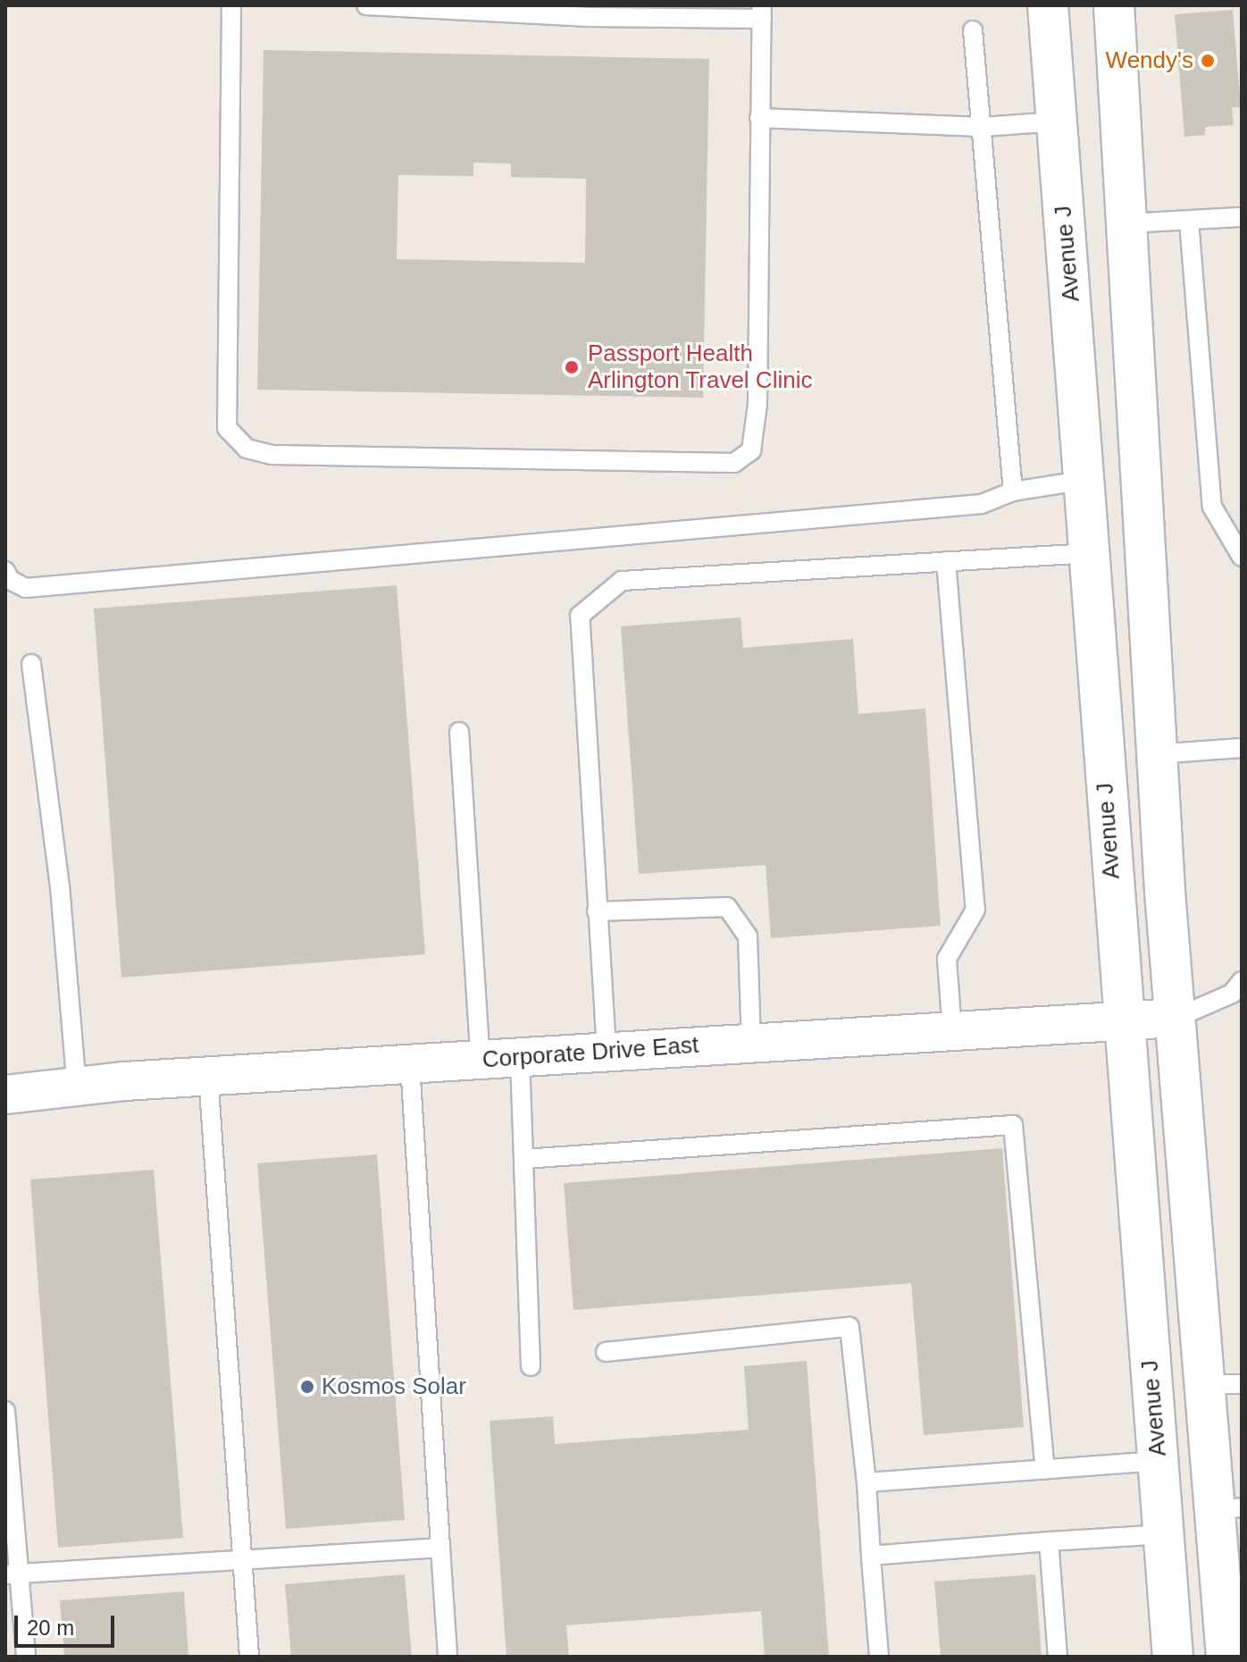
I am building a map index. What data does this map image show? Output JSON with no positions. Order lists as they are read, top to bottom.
{
  "streets": {
    "street": ["Avenue J", "Corporate Drive East"]
  },
  "crossings": [
    ["Avenue J", "Corporate Drive East"]
  ],
  "places": ["Wendy's", "Passport Health Arlington Travel Clinic", "Kosmos Solar"],
  "scale_bar": "20 m"
}
